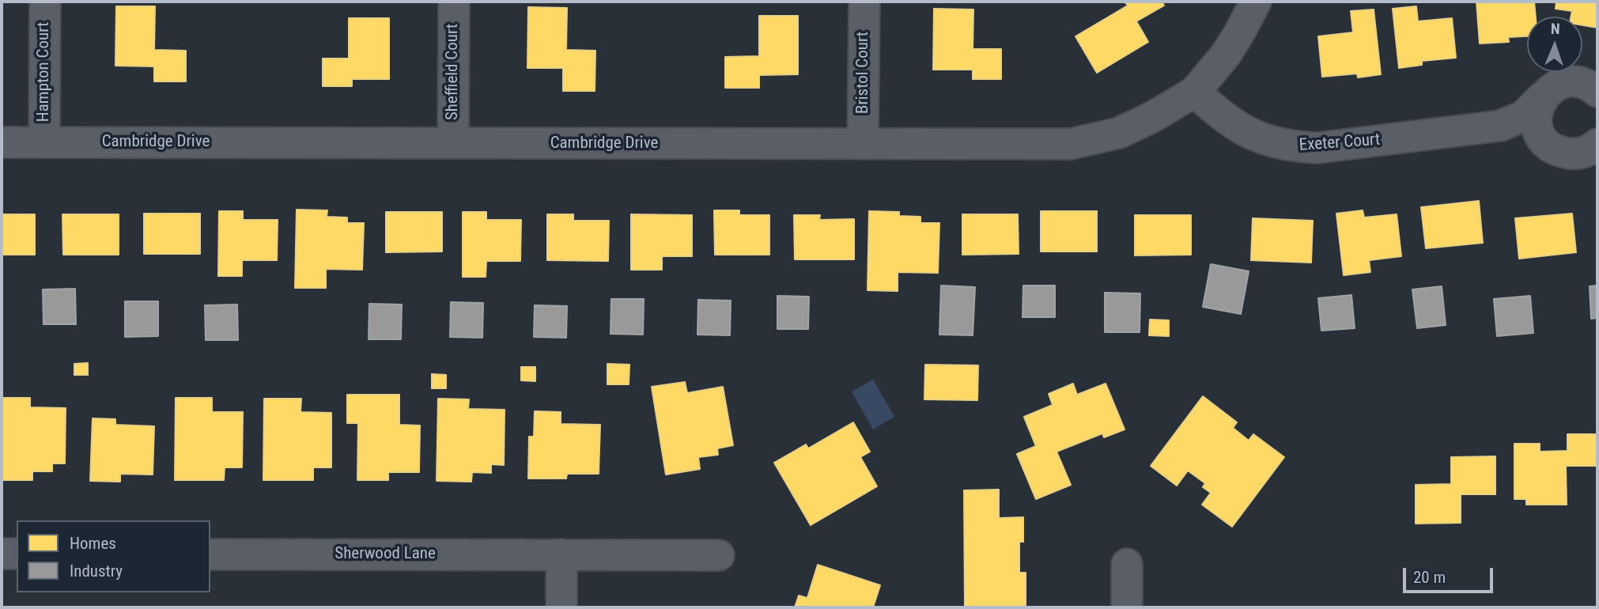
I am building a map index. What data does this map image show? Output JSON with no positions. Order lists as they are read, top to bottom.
{
  "streets": {
    "street": [
      "Hampton Court",
      "Sheffield Court",
      "Bristol Court",
      "Cambridge Drive",
      "Exeter Court",
      "Sherwood Lane"
    ]
  },
  "crossings": [
    ["Hampton Court", "Cambridge Drive"],
    ["Sheffield Court", "Cambridge Drive"],
    ["Bristol Court", "Cambridge Drive"],
    ["Cambridge Drive", "Exeter Court"]
  ],
  "legend": ["Homes", "Industry"],
  "scale_bar": "20 m",
  "north": "top"
}
